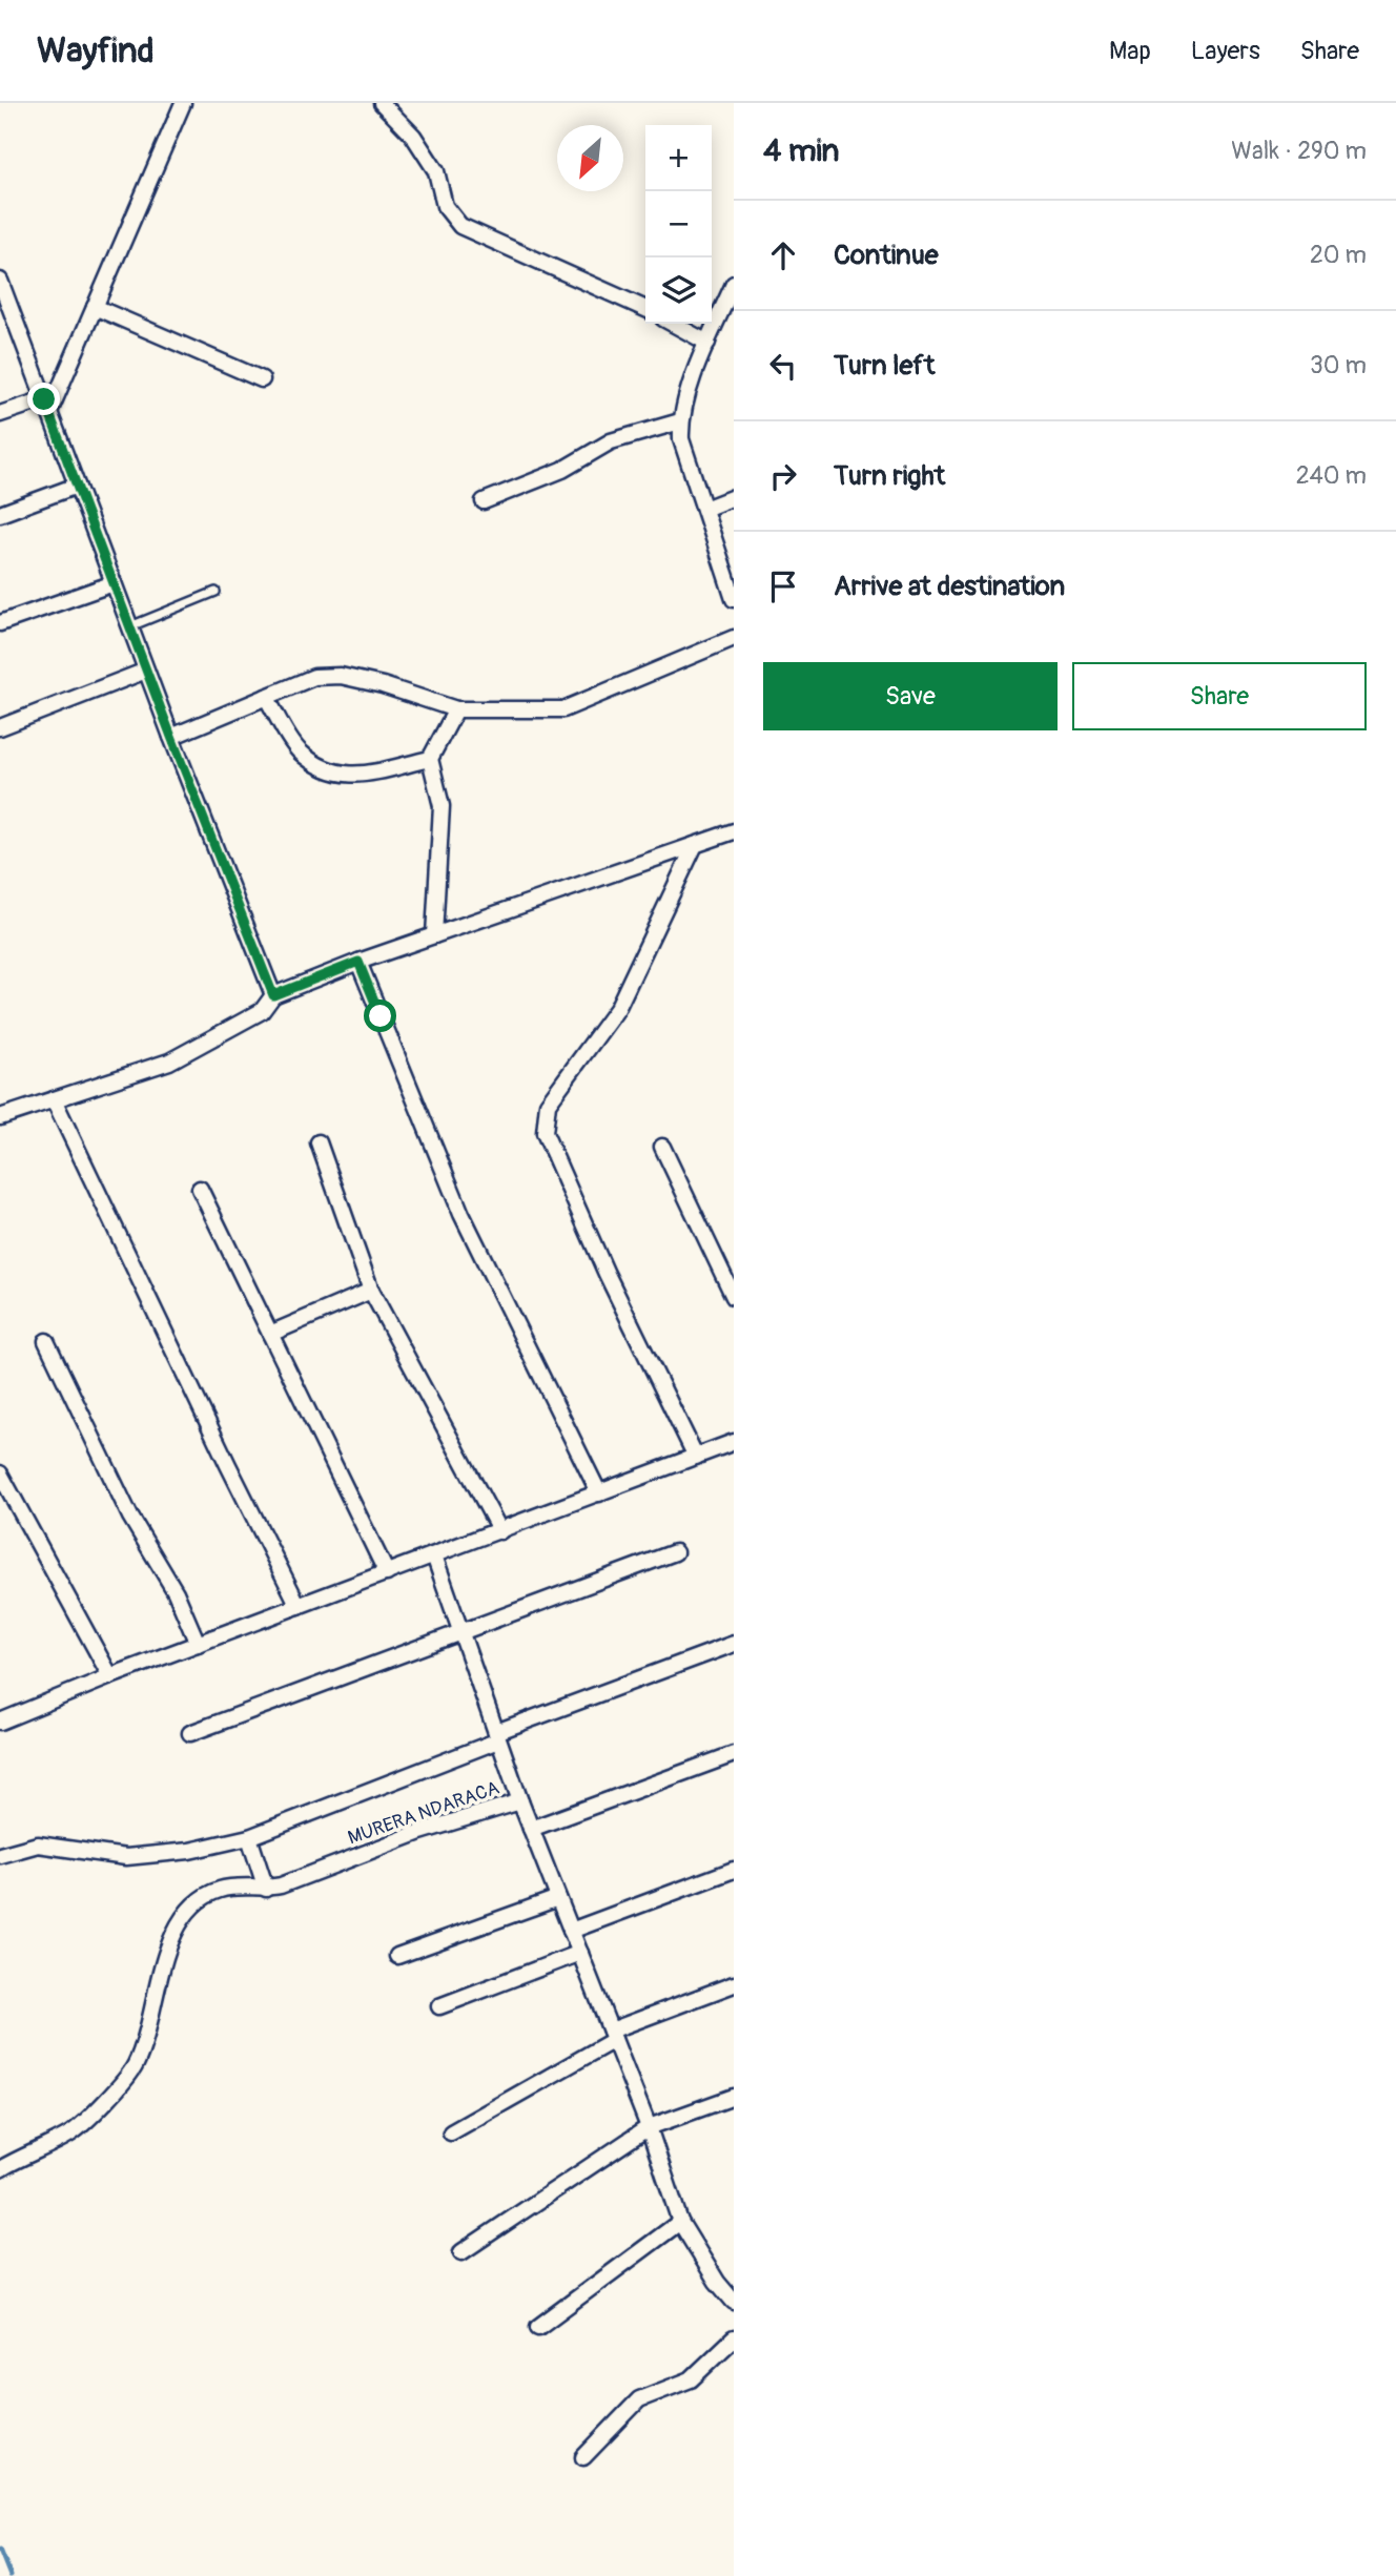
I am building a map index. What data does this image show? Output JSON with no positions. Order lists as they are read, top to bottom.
{
  "streets": {
    "street": ["MURERA NDARACA"]
  },
  "north": "bottom left",
  "page": {
    "header": "Wayfind",
    "nav": ["Map", "Layers", "Share"],
    "heading": ["4 min", "Walk · 290 m"],
    "map_buttons": ["+", "−"],
    "list": [
      ["Continue", "20 m"],
      ["Turn left", "30 m"],
      ["Turn right", "240 m"],
      "Arrive at destination"
    ],
    "buttons": ["Save", "Share"]
  }
}
